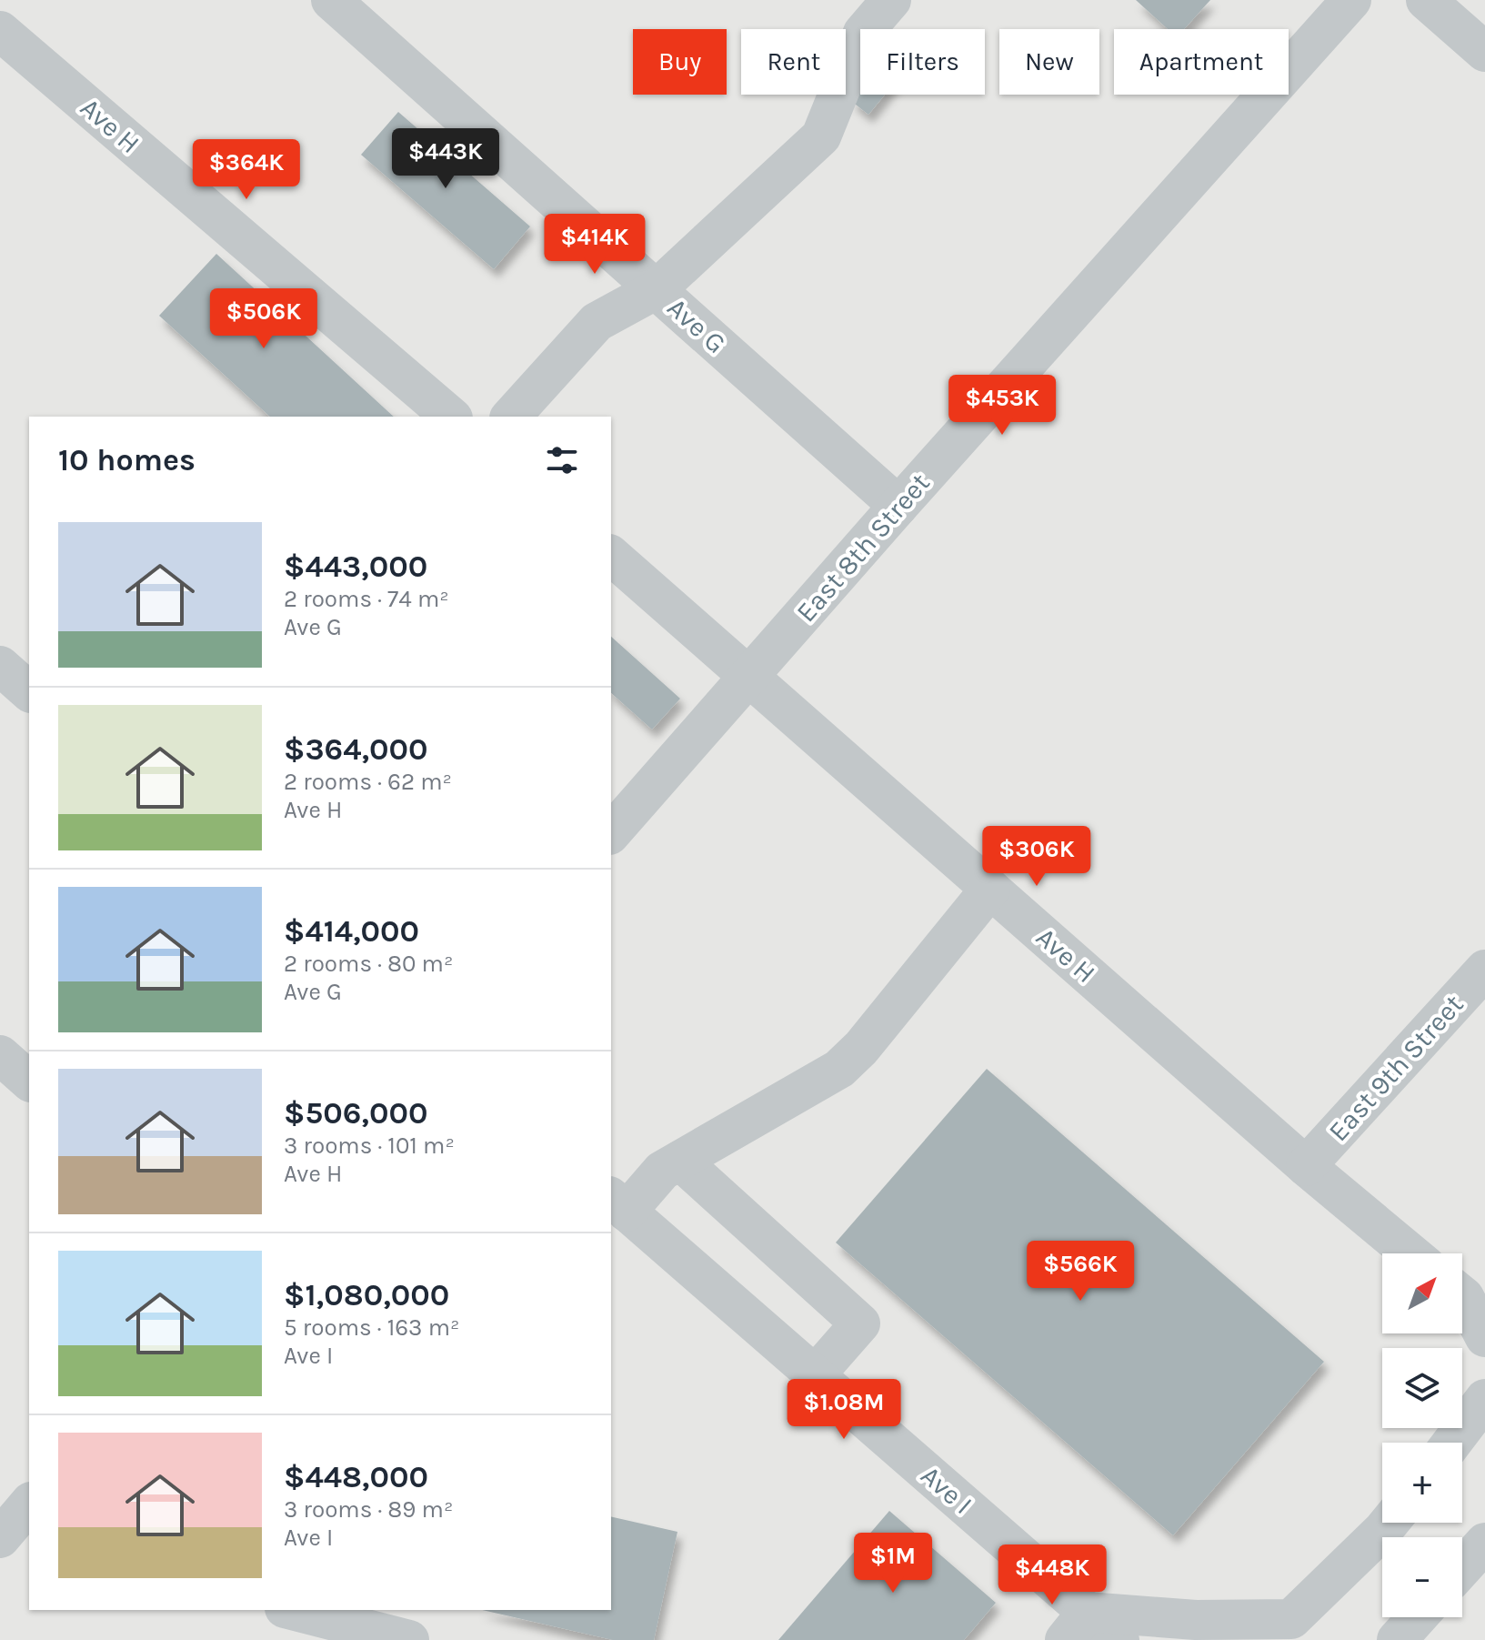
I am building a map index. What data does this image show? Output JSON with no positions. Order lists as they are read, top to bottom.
{
  "streets": {
    "street": [
      "Ave H",
      "Ave G",
      "East 8th Street",
      "East 9th Street",
      "Ave I"
    ]
  },
  "crossings": [
    ["Ave H", "East 8th Street"],
    ["Ave H", "East 9th Street"],
    ["Ave G", "East 8th Street"]
  ],
  "north": "top right",
  "page": {
    "chip": [
      "Buy",
      "Rent",
      "Filters",
      "New",
      "Apartment"
    ],
    "price": [
      "$443K",
      "$364K",
      "$414K",
      "$506K",
      "$453K",
      "$306K",
      "$566K",
      "$1.08M",
      "$1M",
      "$448K"
    ],
    "heading": "10 homes",
    "list": [
      {
        "name": "$443,000",
        "note": "2 rooms · 74 m² · Ave G"
      },
      {
        "name": "$364,000",
        "note": "2 rooms · 62 m² · Ave H"
      },
      {
        "name": "$414,000",
        "note": "2 rooms · 80 m² · Ave G"
      },
      {
        "name": "$506,000",
        "note": "3 rooms · 101 m² · Ave H"
      },
      {
        "name": "$1,080,000",
        "note": "5 rooms · 163 m² · Ave I"
      },
      {
        "name": "$448,000",
        "note": "3 rooms · 89 m² · Ave I"
      }
    ],
    "map_buttons": ["+", "−"]
  }
}
